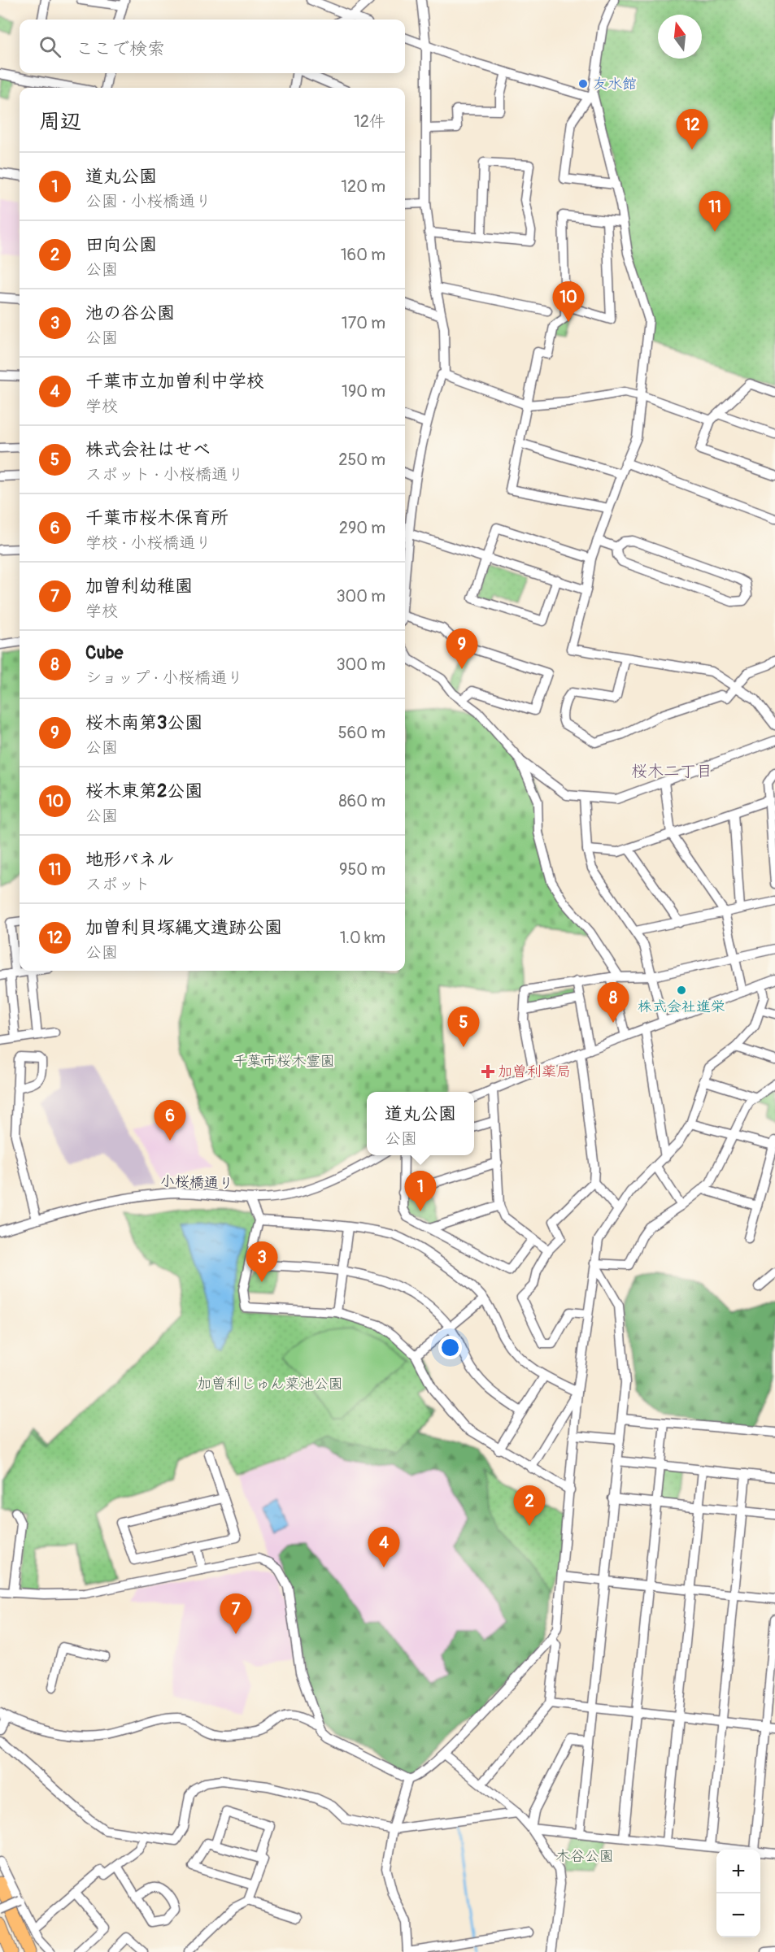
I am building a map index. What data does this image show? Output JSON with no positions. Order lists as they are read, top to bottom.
{
  "streets": {
    "street": ["小桜橋通り"]
  },
  "districts": ["桜木二丁目"],
  "parks": ["千葉市桜木霊園", "加曽利じゅん菜池公園", "木谷公園"],
  "places": {
    "other": ["友水館", "株式会社進栄"],
    "health": ["加曽利薬局"]
  },
  "north": "top",
  "page": {
    "search": "ここで検索",
    "heading": ["周辺", "12件"],
    "pins": [
      "12",
      "11",
      "10",
      "9",
      "8",
      "5",
      "6",
      "1",
      "3",
      "2",
      "4",
      "7"
    ],
    "list": [
      {
        "mark": "1",
        "name": "道丸公園",
        "note": "公園 · 小桜橋通り",
        "value": "120 m"
      },
      {
        "mark": "2",
        "name": "田向公園",
        "note": "公園",
        "value": "160 m"
      },
      {
        "mark": "3",
        "name": "池の谷公園",
        "note": "公園",
        "value": "170 m"
      },
      {
        "mark": "4",
        "name": "千葉市立加曽利中学校",
        "note": "学校",
        "value": "190 m"
      },
      {
        "mark": "5",
        "name": "株式会社はせべ",
        "note": "スポット · 小桜橋通り",
        "value": "250 m"
      },
      {
        "mark": "6",
        "name": "千葉市桜木保育所",
        "note": "学校 · 小桜橋通り",
        "value": "290 m"
      },
      {
        "mark": "7",
        "name": "加曽利幼稚園",
        "note": "学校",
        "value": "300 m"
      },
      {
        "mark": "8",
        "name": "Cube",
        "note": "ショップ · 小桜橋通り",
        "value": "300 m"
      },
      {
        "mark": "9",
        "name": "桜木南第3公園",
        "note": "公園",
        "value": "560 m"
      },
      {
        "mark": "10",
        "name": "桜木東第2公園",
        "note": "公園",
        "value": "860 m"
      },
      {
        "mark": "11",
        "name": "地形パネル",
        "note": "スポット",
        "value": "950 m"
      },
      {
        "mark": "12",
        "name": "加曽利貝塚縄文遺跡公園",
        "note": "公園",
        "value": "1.0 km"
      }
    ],
    "popup": ["道丸公園", "公園"],
    "map_buttons": ["+", "−"]
  }
}
